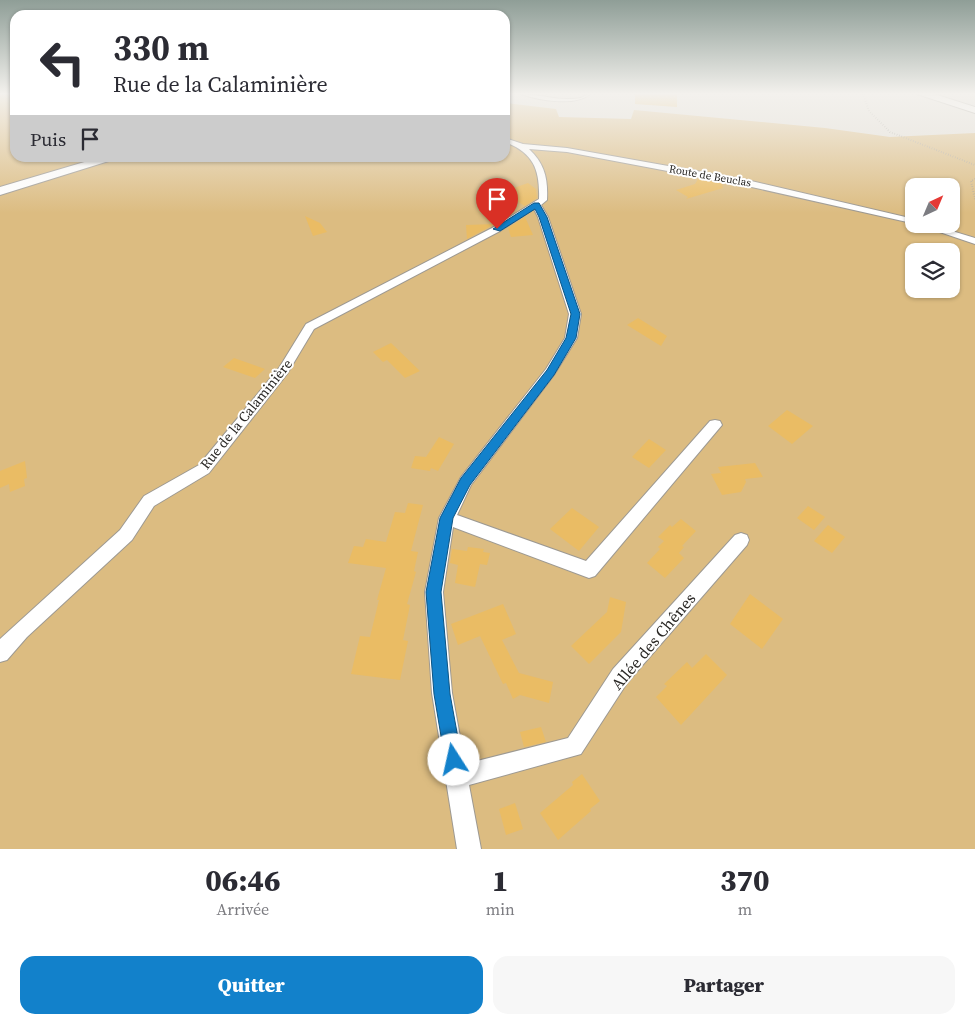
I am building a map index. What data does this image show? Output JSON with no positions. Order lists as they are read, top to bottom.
{
  "streets": {
    "street": ["Route de Beuclas", "Rue de la Calaminière", "Allée des Chênes"]
  },
  "north": "top right",
  "page": {
    "turn": ["330 m", "Rue de la Calaminière"],
    "then": "Puis",
    "eta": [
      "06:46",
      "Arrivée",
      "1",
      "min",
      "370",
      "m"
    ],
    "buttons": ["Quitter", "Partager"]
  }
}
